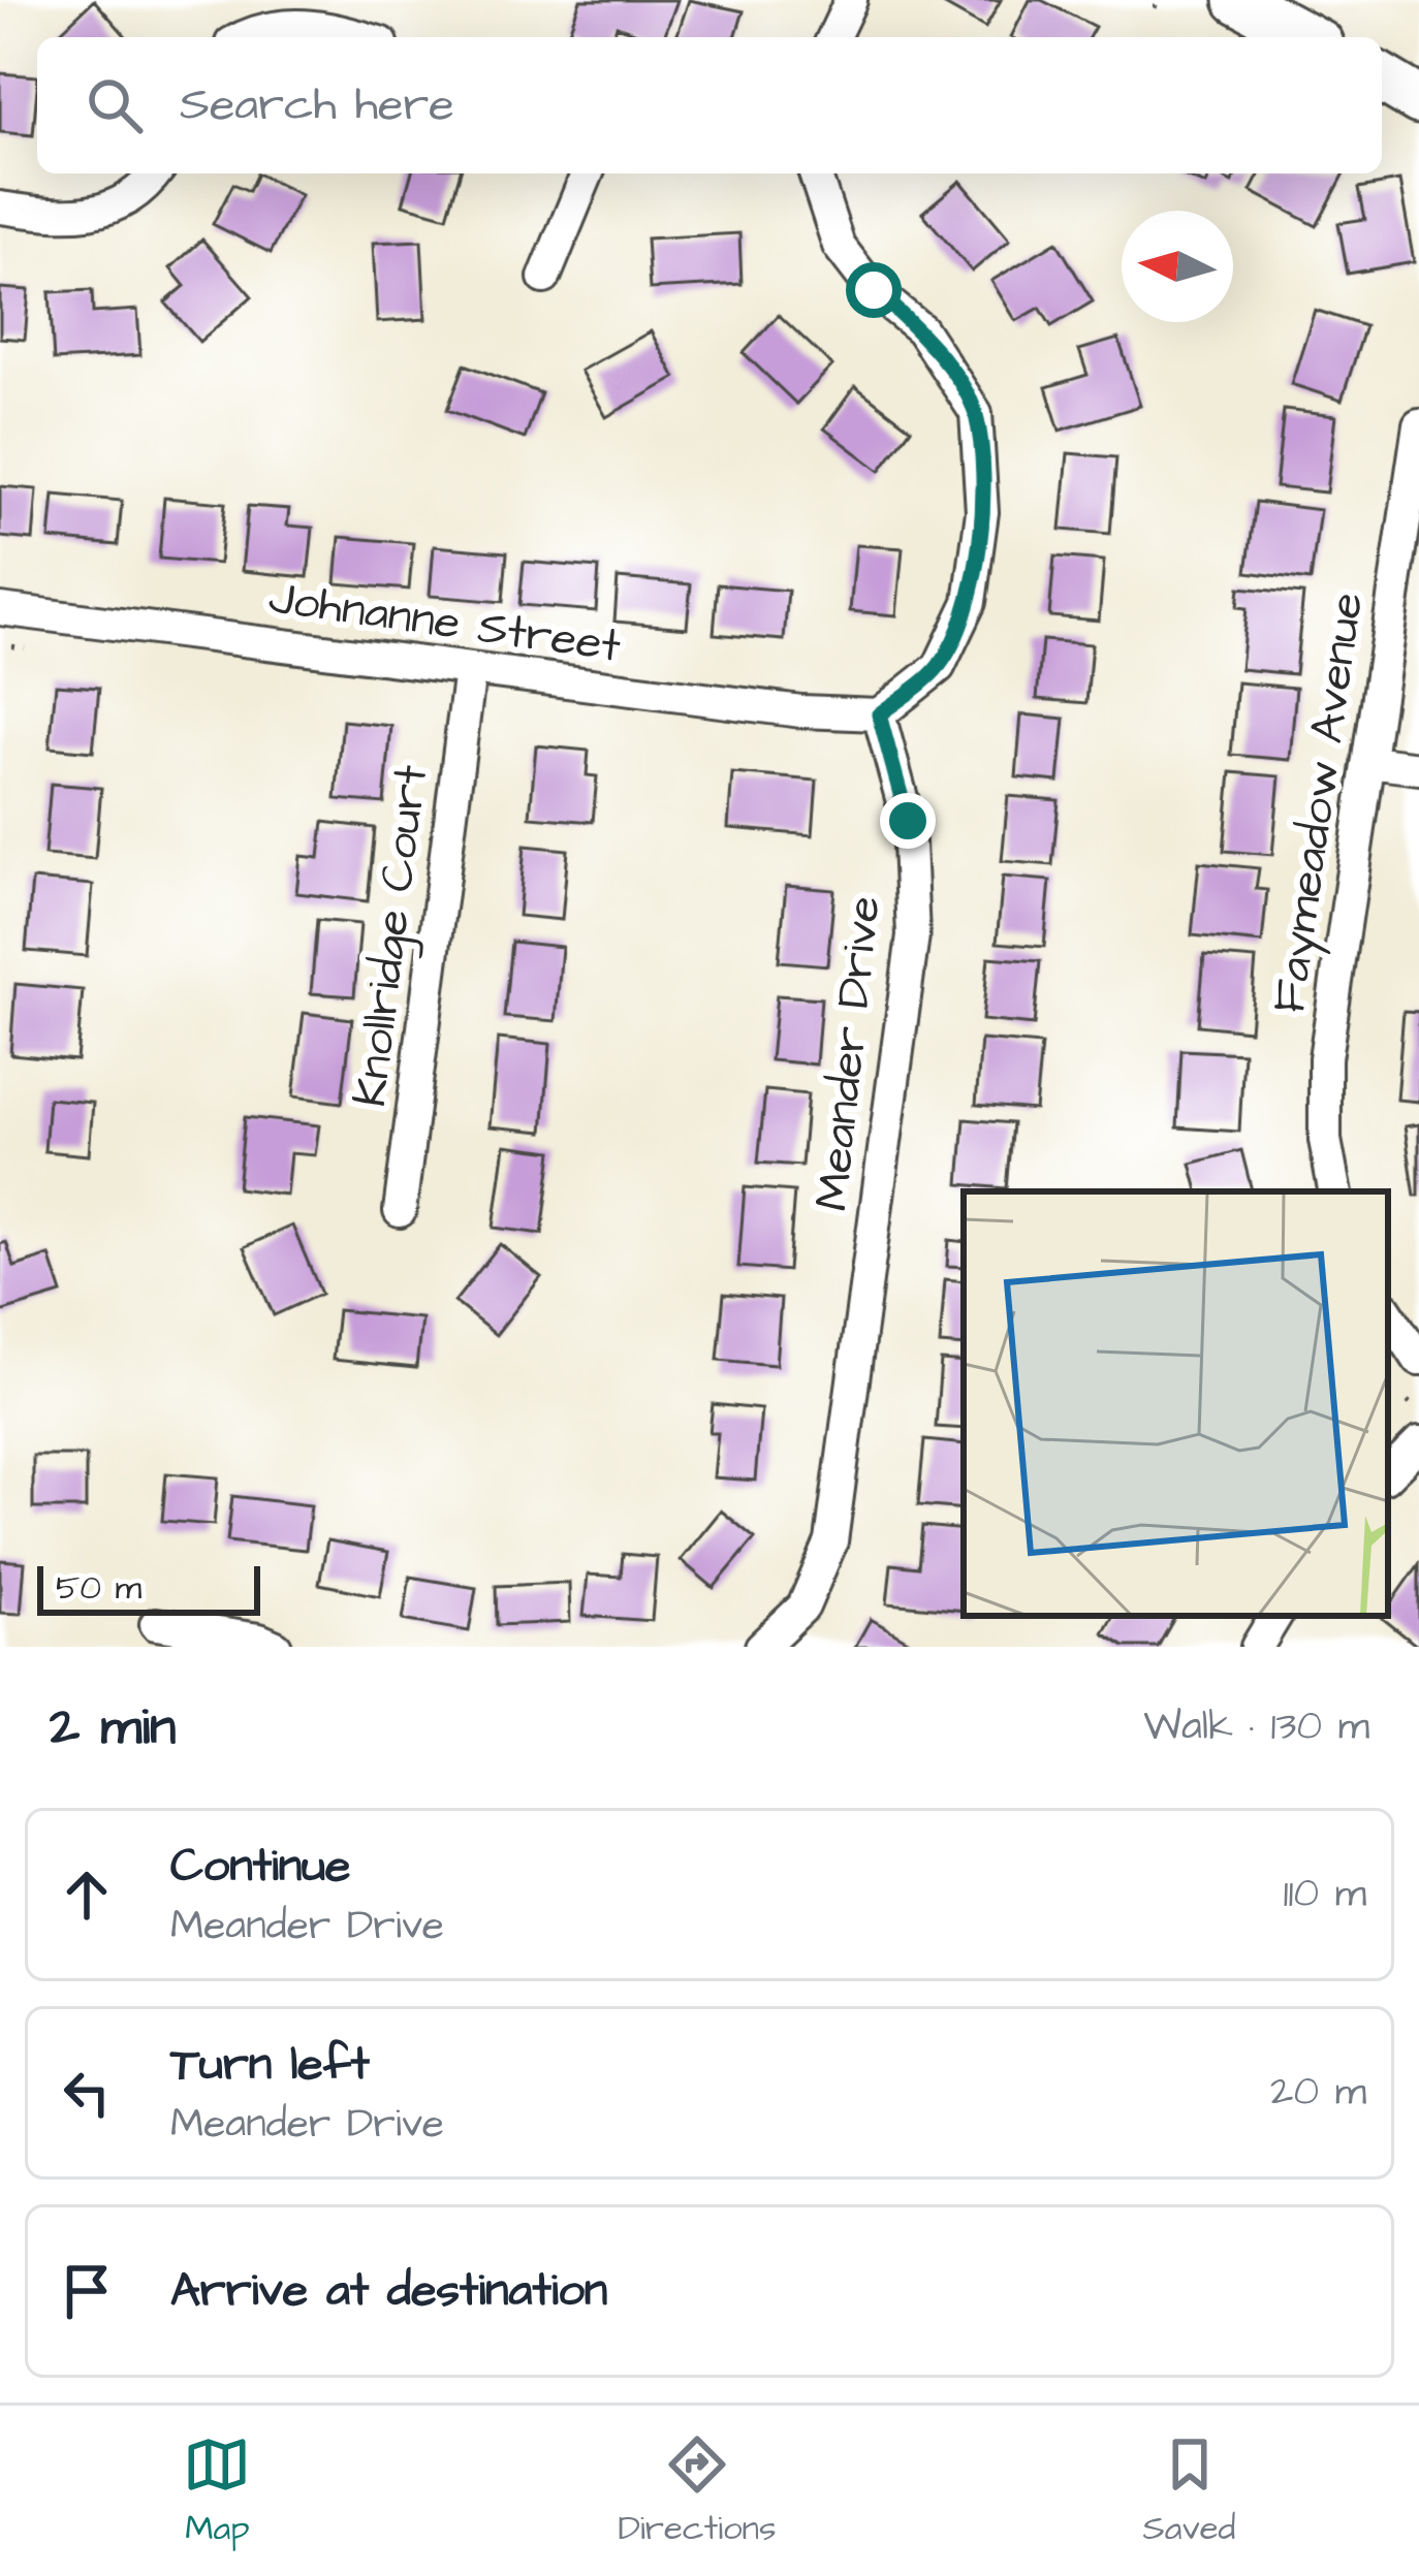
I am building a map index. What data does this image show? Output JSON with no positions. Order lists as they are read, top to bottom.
{
  "streets": {
    "street": [
      "Johnanne Street",
      "Faymeadow Avenue",
      "Knollridge Court",
      "Meander Drive"
    ]
  },
  "crossings": [
    ["Johnanne Street", "Knollridge Court"],
    ["Johnanne Street", "Meander Drive"]
  ],
  "scale_bar": "50 m",
  "north": "left",
  "page": {
    "search": "Search here",
    "scale": "50 m",
    "heading": ["2 min", "Walk · 130 m"],
    "list": [
      ["Continue", "Meander Drive", "110 m"],
      ["Turn left", "Meander Drive", "20 m"],
      "Arrive at destination"
    ],
    "nav": ["Map", "Directions", "Saved"]
  }
}
